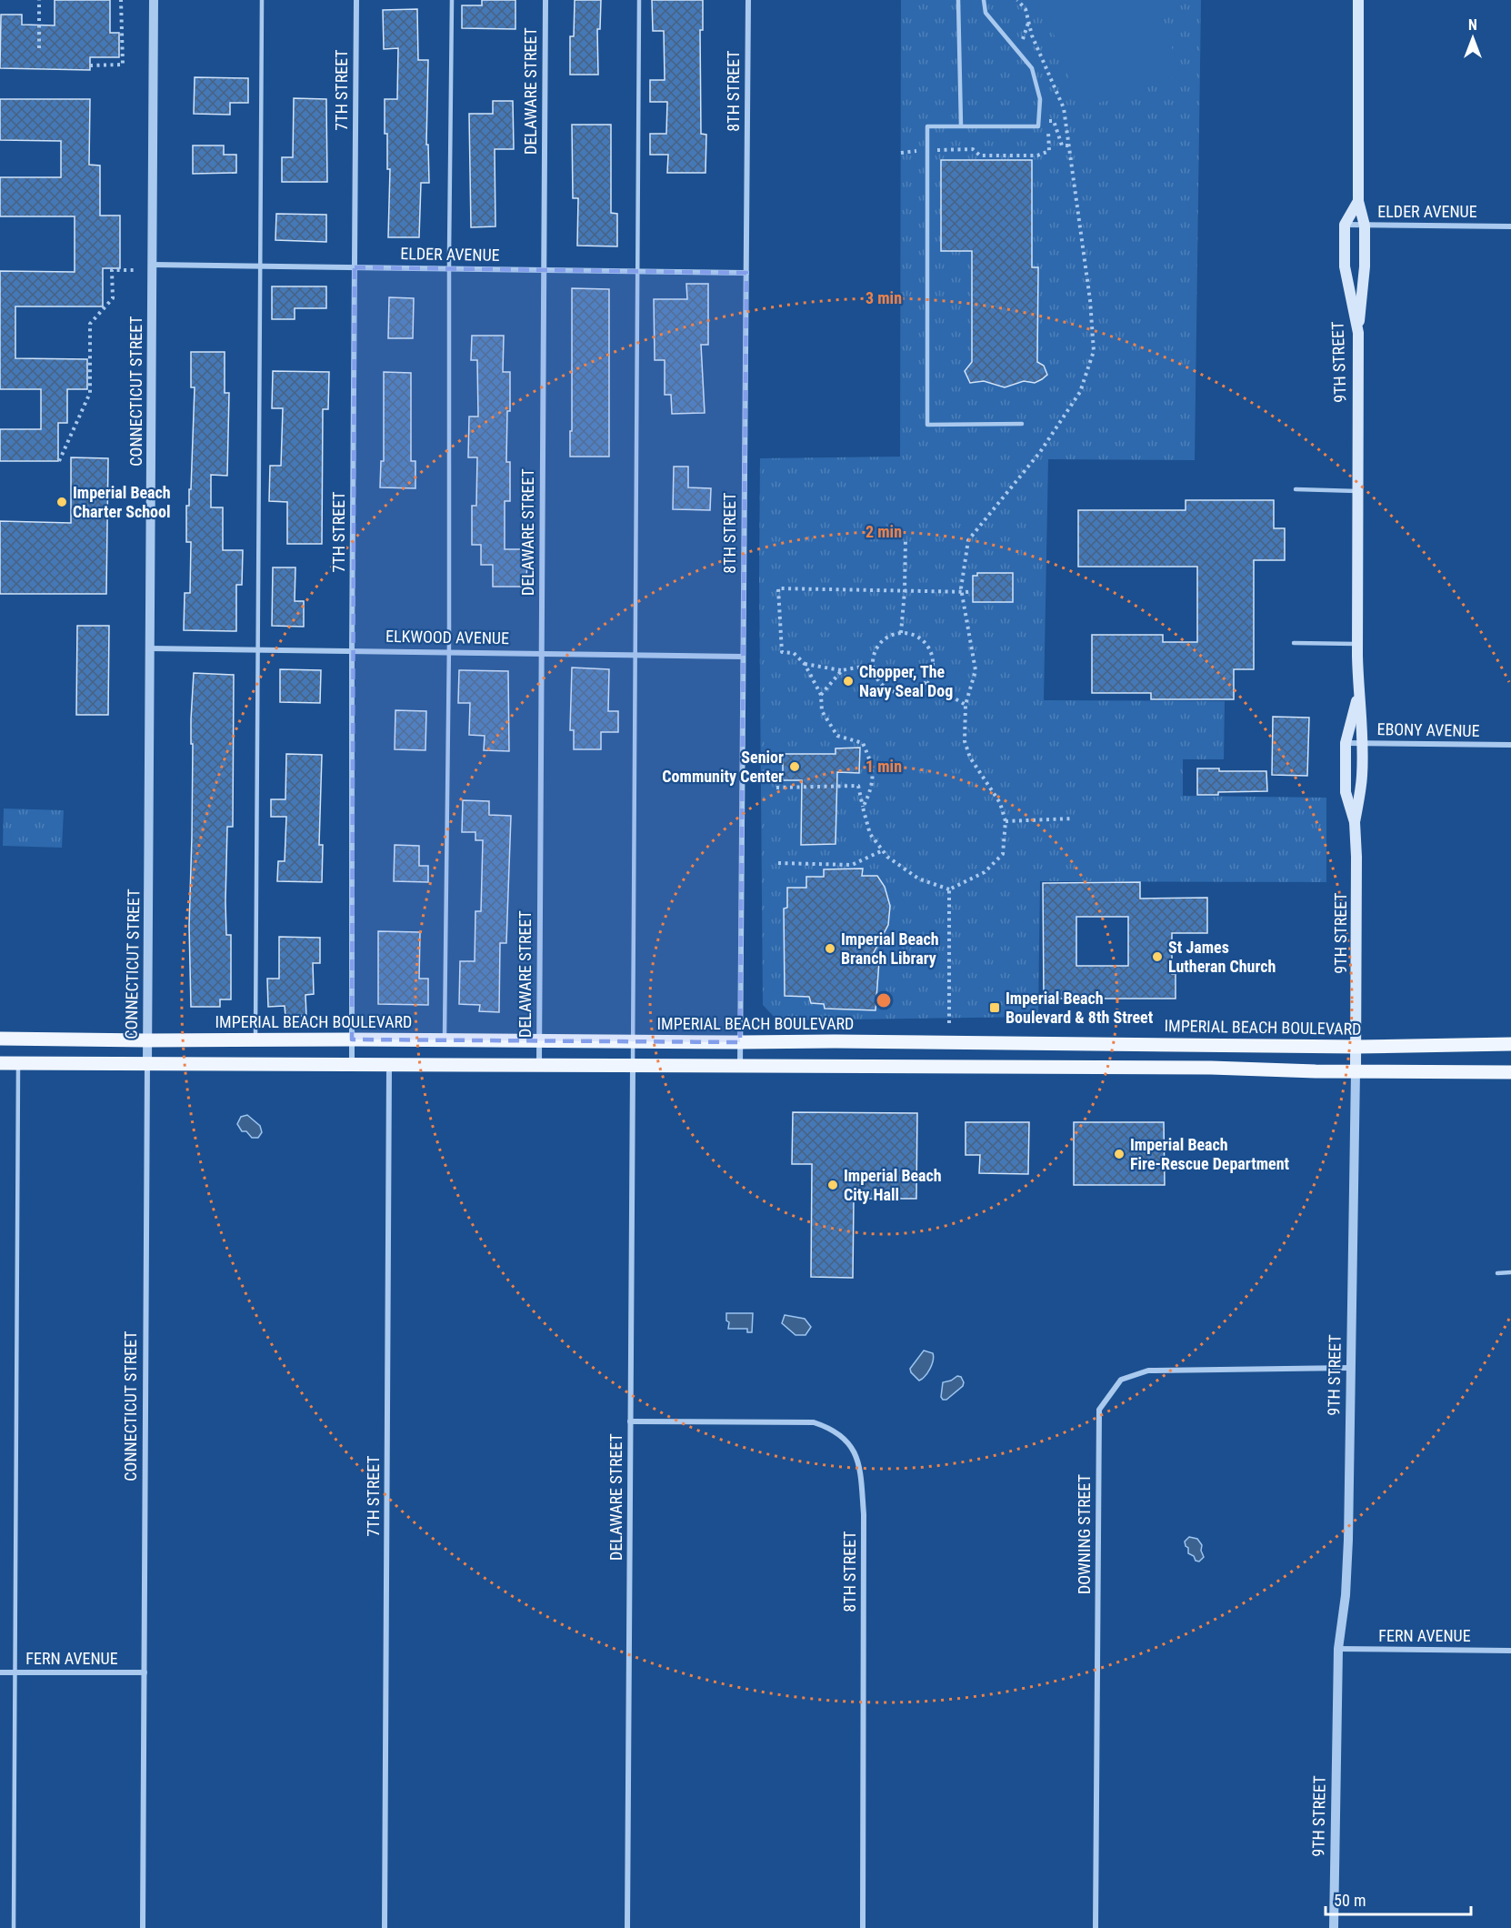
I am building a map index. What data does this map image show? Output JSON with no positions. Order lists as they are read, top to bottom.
{
  "streets": {
    "main road": ["9TH STREET", "IMPERIAL BEACH BOULEVARD"],
    "street": [
      "7TH STREET",
      "DELAWARE STREET",
      "8TH STREET",
      "ELDER AVENUE",
      "CONNECTICUT STREET",
      "ELKWOOD AVENUE",
      "EBONY AVENUE",
      "DOWNING STREET",
      "FERN AVENUE"
    ]
  },
  "crossings": [
    ["7TH STREET", "ELDER AVENUE"],
    ["7TH STREET", "ELKWOOD AVENUE"],
    ["7TH STREET", "IMPERIAL BEACH BOULEVARD"],
    ["DELAWARE STREET", "8TH STREET"],
    ["DELAWARE STREET", "ELDER AVENUE"],
    ["DELAWARE STREET", "ELKWOOD AVENUE"],
    ["DELAWARE STREET", "IMPERIAL BEACH BOULEVARD"],
    ["8TH STREET", "ELDER AVENUE"],
    ["8TH STREET", "ELKWOOD AVENUE"],
    ["8TH STREET", "IMPERIAL BEACH BOULEVARD"],
    ["ELDER AVENUE", "9TH STREET"],
    ["ELDER AVENUE", "CONNECTICUT STREET"],
    ["9TH STREET", "EBONY AVENUE"],
    ["9TH STREET", "IMPERIAL BEACH BOULEVARD"],
    ["9TH STREET", "DOWNING STREET"],
    ["9TH STREET", "FERN AVENUE"],
    ["CONNECTICUT STREET", "ELKWOOD AVENUE"],
    ["CONNECTICUT STREET", "IMPERIAL BEACH BOULEVARD"],
    ["CONNECTICUT STREET", "FERN AVENUE"]
  ],
  "places": {
    "other": [
      "Imperial Beach Charter School",
      "Chopper, The Navy Seal Dog",
      "Senior Community Center",
      "Imperial Beach Branch Library",
      "St James Lutheran Church",
      "Imperial Beach Fire-Rescue Department",
      "Imperial Beach City Hall"
    ],
    "transit": ["Imperial Beach Boulevard & 8th Street"]
  },
  "scale_bar": "50 m",
  "north": "top",
  "rings": ["3 min", "2 min", "1 min"]
}
